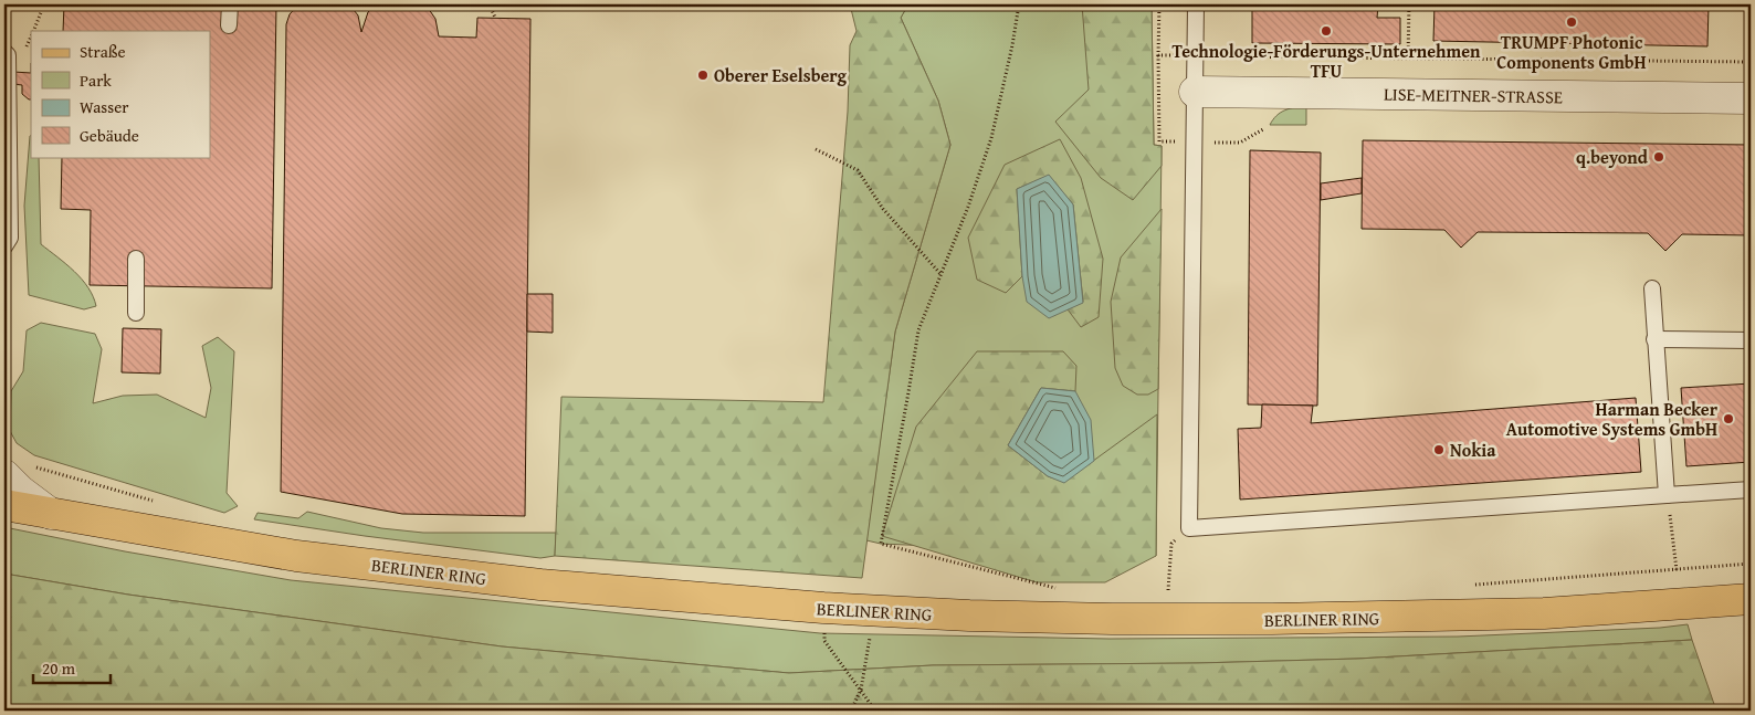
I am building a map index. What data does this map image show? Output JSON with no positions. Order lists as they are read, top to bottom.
{
  "streets": {
    "main road": ["BERLINER RING"],
    "street": ["LISE-MEITNER-STRASSE"]
  },
  "places": [
    "TRUMPF Photonic Components GmbH",
    "Technologie-Förderungs-Unternehmen TFU",
    "Oberer Eselsberg",
    "q.beyond",
    "Harman Becker Automotive Systems GmbH",
    "Nokia"
  ],
  "legend": [
    "Straße",
    "Park",
    "Wasser",
    "Gebäude"
  ],
  "scale_bar": "20 m"
}
